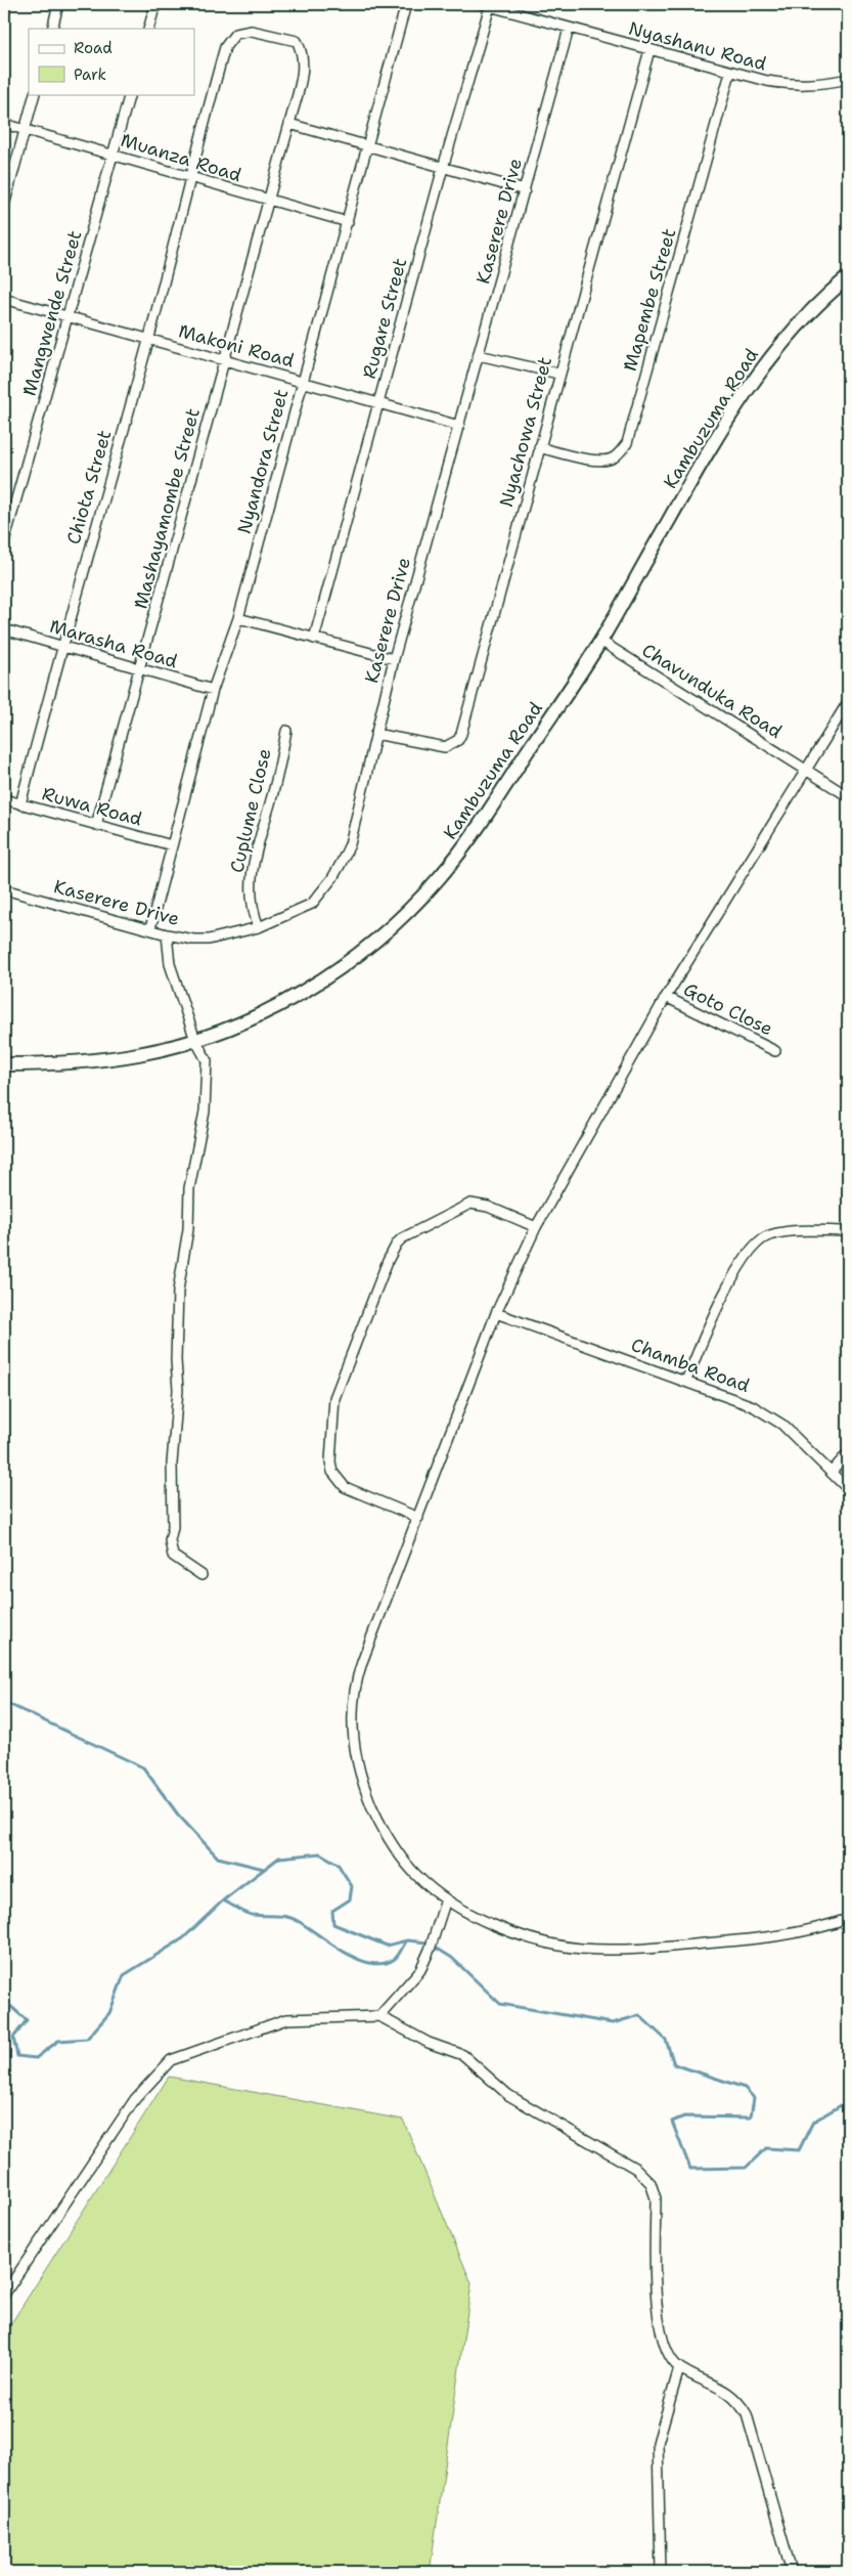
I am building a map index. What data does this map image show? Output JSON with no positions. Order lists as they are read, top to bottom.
{
  "streets": {
    "main road": ["Kambuzuma Road"],
    "street": [
      "Nyashanu Road",
      "Muanza Road",
      "Kaserere Drive",
      "Mapembe Street",
      "Mangwende Street",
      "Rugare Street",
      "Makoni Road",
      "Nyachowa Street",
      "Nyandora Street",
      "Chiota Street",
      "Mashayamombe Street",
      "Marasha Road",
      "Chavunduka Road",
      "Ruwa Road",
      "Cuplume Close",
      "Goto Close",
      "Chamba Road"
    ]
  },
  "crossings": [
    ["Nyashanu Road", "Kaserere Drive"],
    ["Nyashanu Road", "Mapembe Street"],
    ["Nyashanu Road", "Rugare Street"],
    ["Nyashanu Road", "Nyachowa Street"],
    ["Muanza Road", "Mangwende Street"],
    ["Muanza Road", "Nyandora Street"],
    ["Muanza Road", "Chiota Street"],
    ["Muanza Road", "Mashayamombe Street"],
    ["Kaserere Drive", "Makoni Road"],
    ["Kaserere Drive", "Nyachowa Street"],
    ["Kaserere Drive", "Nyandora Street"],
    ["Kaserere Drive", "Cuplume Close"],
    ["Mapembe Street", "Nyachowa Street"],
    ["Mangwende Street", "Makoni Road"],
    ["Rugare Street", "Makoni Road"],
    ["Makoni Road", "Nyandora Street"],
    ["Makoni Road", "Chiota Street"],
    ["Makoni Road", "Mashayamombe Street"],
    ["Kambuzuma Road", "Chavunduka Road"],
    ["Nyandora Street", "Marasha Road"],
    ["Nyandora Street", "Ruwa Road"],
    ["Chiota Street", "Mashayamombe Street"],
    ["Chiota Street", "Marasha Road"],
    ["Chiota Street", "Ruwa Road"],
    ["Mashayamombe Street", "Marasha Road"],
    ["Mashayamombe Street", "Ruwa Road"]
  ],
  "legend": ["Road", "Park"]
}
